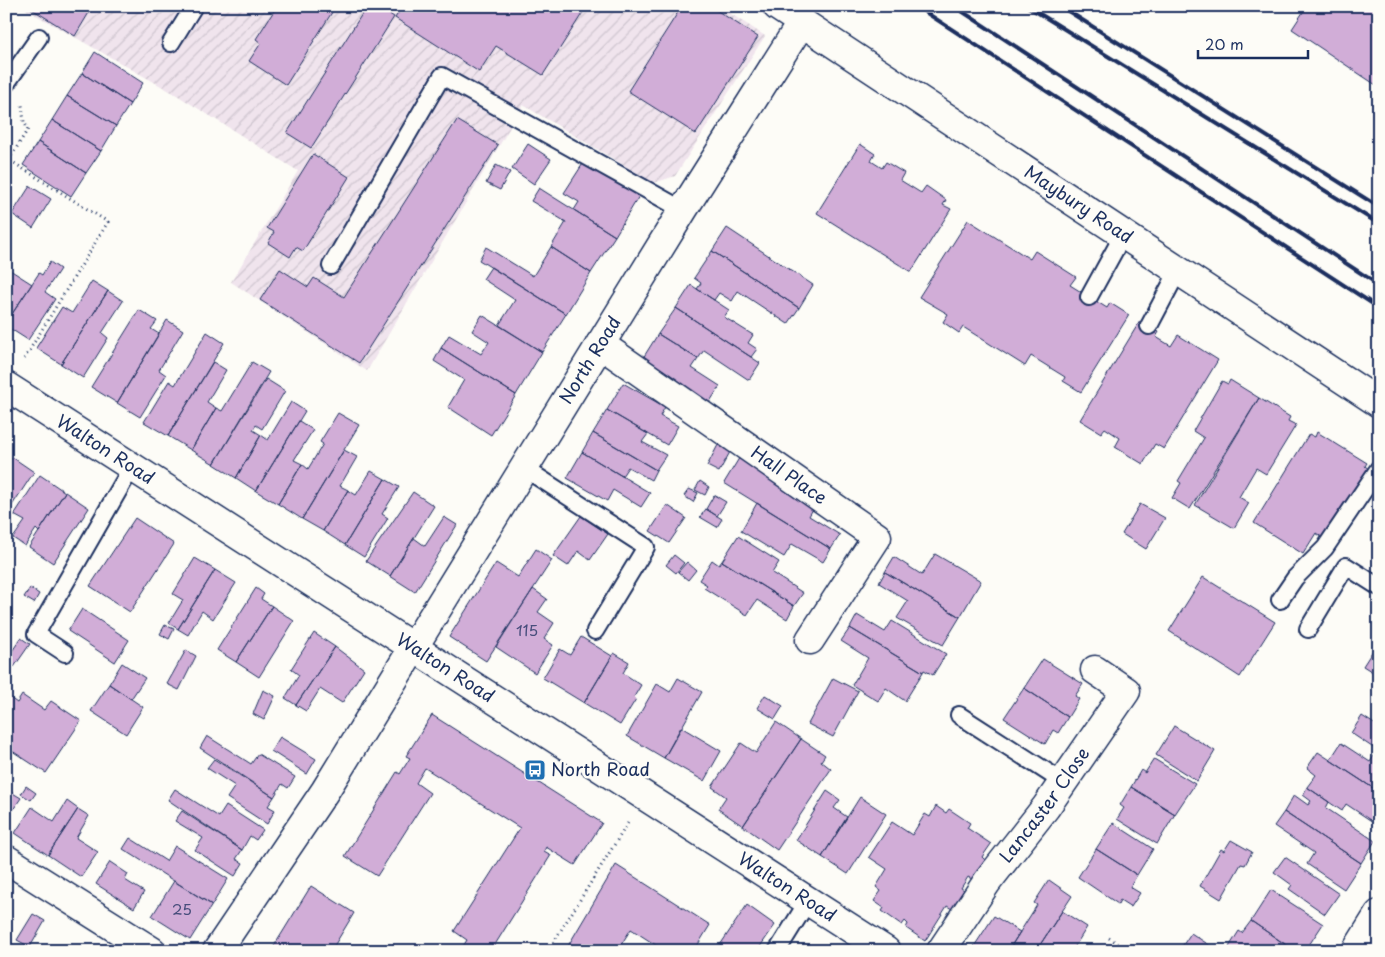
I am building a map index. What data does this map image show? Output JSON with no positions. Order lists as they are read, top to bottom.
{
  "streets": {
    "street": [
      "Maybury Road",
      "North Road",
      "Walton Road",
      "Hall Place",
      "Lancaster Close"
    ]
  },
  "crossings": [
    ["Maybury Road", "North Road"],
    ["North Road", "Walton Road"],
    ["North Road", "Hall Place"]
  ],
  "places": {
    "bus stop": ["North Road"]
  },
  "house_numbers": ["115", "25"],
  "scale_bar": "20 m"
}
